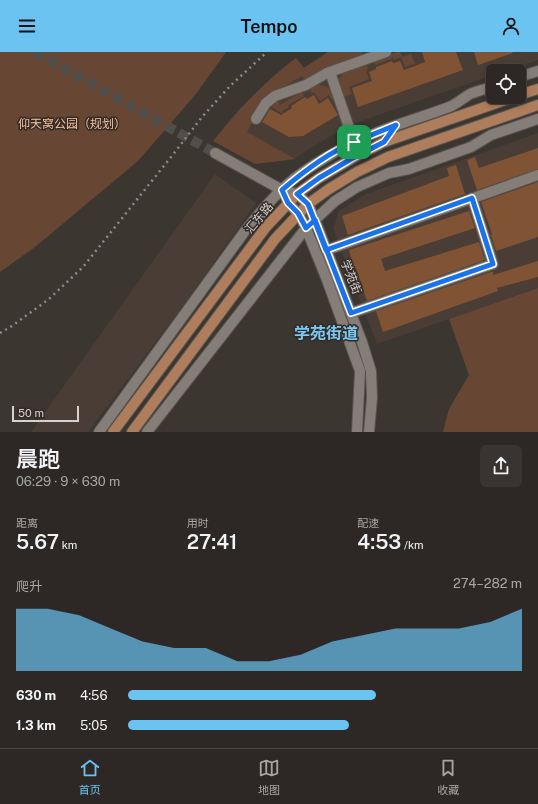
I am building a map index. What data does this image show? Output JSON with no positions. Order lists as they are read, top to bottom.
{
  "streets": {
    "main road": ["汇东路"],
    "street": ["学苑街"]
  },
  "crossings": [
    ["汇东路", "学苑街"]
  ],
  "districts": ["学苑街道"],
  "parks": ["仰天窝公园（规划）"],
  "scale_bar": "50 m",
  "page": {
    "header": "Tempo",
    "scale": "50 m",
    "heading": ["晨跑", "06:29 · 9 × 630 m"],
    "stats": [
      ["距离", "5.67 km"],
      ["用时", "27:41"],
      ["配速", "4:53 /km"]
    ],
    "chart": ["爬升", "274–282 m"],
    "list": [
      {
        "name": "630 m",
        "note": "4:56"
      },
      {
        "name": "1.3 km",
        "note": "5:05"
      }
    ],
    "tabs": ["首页", "地图", "收藏"]
  }
}
